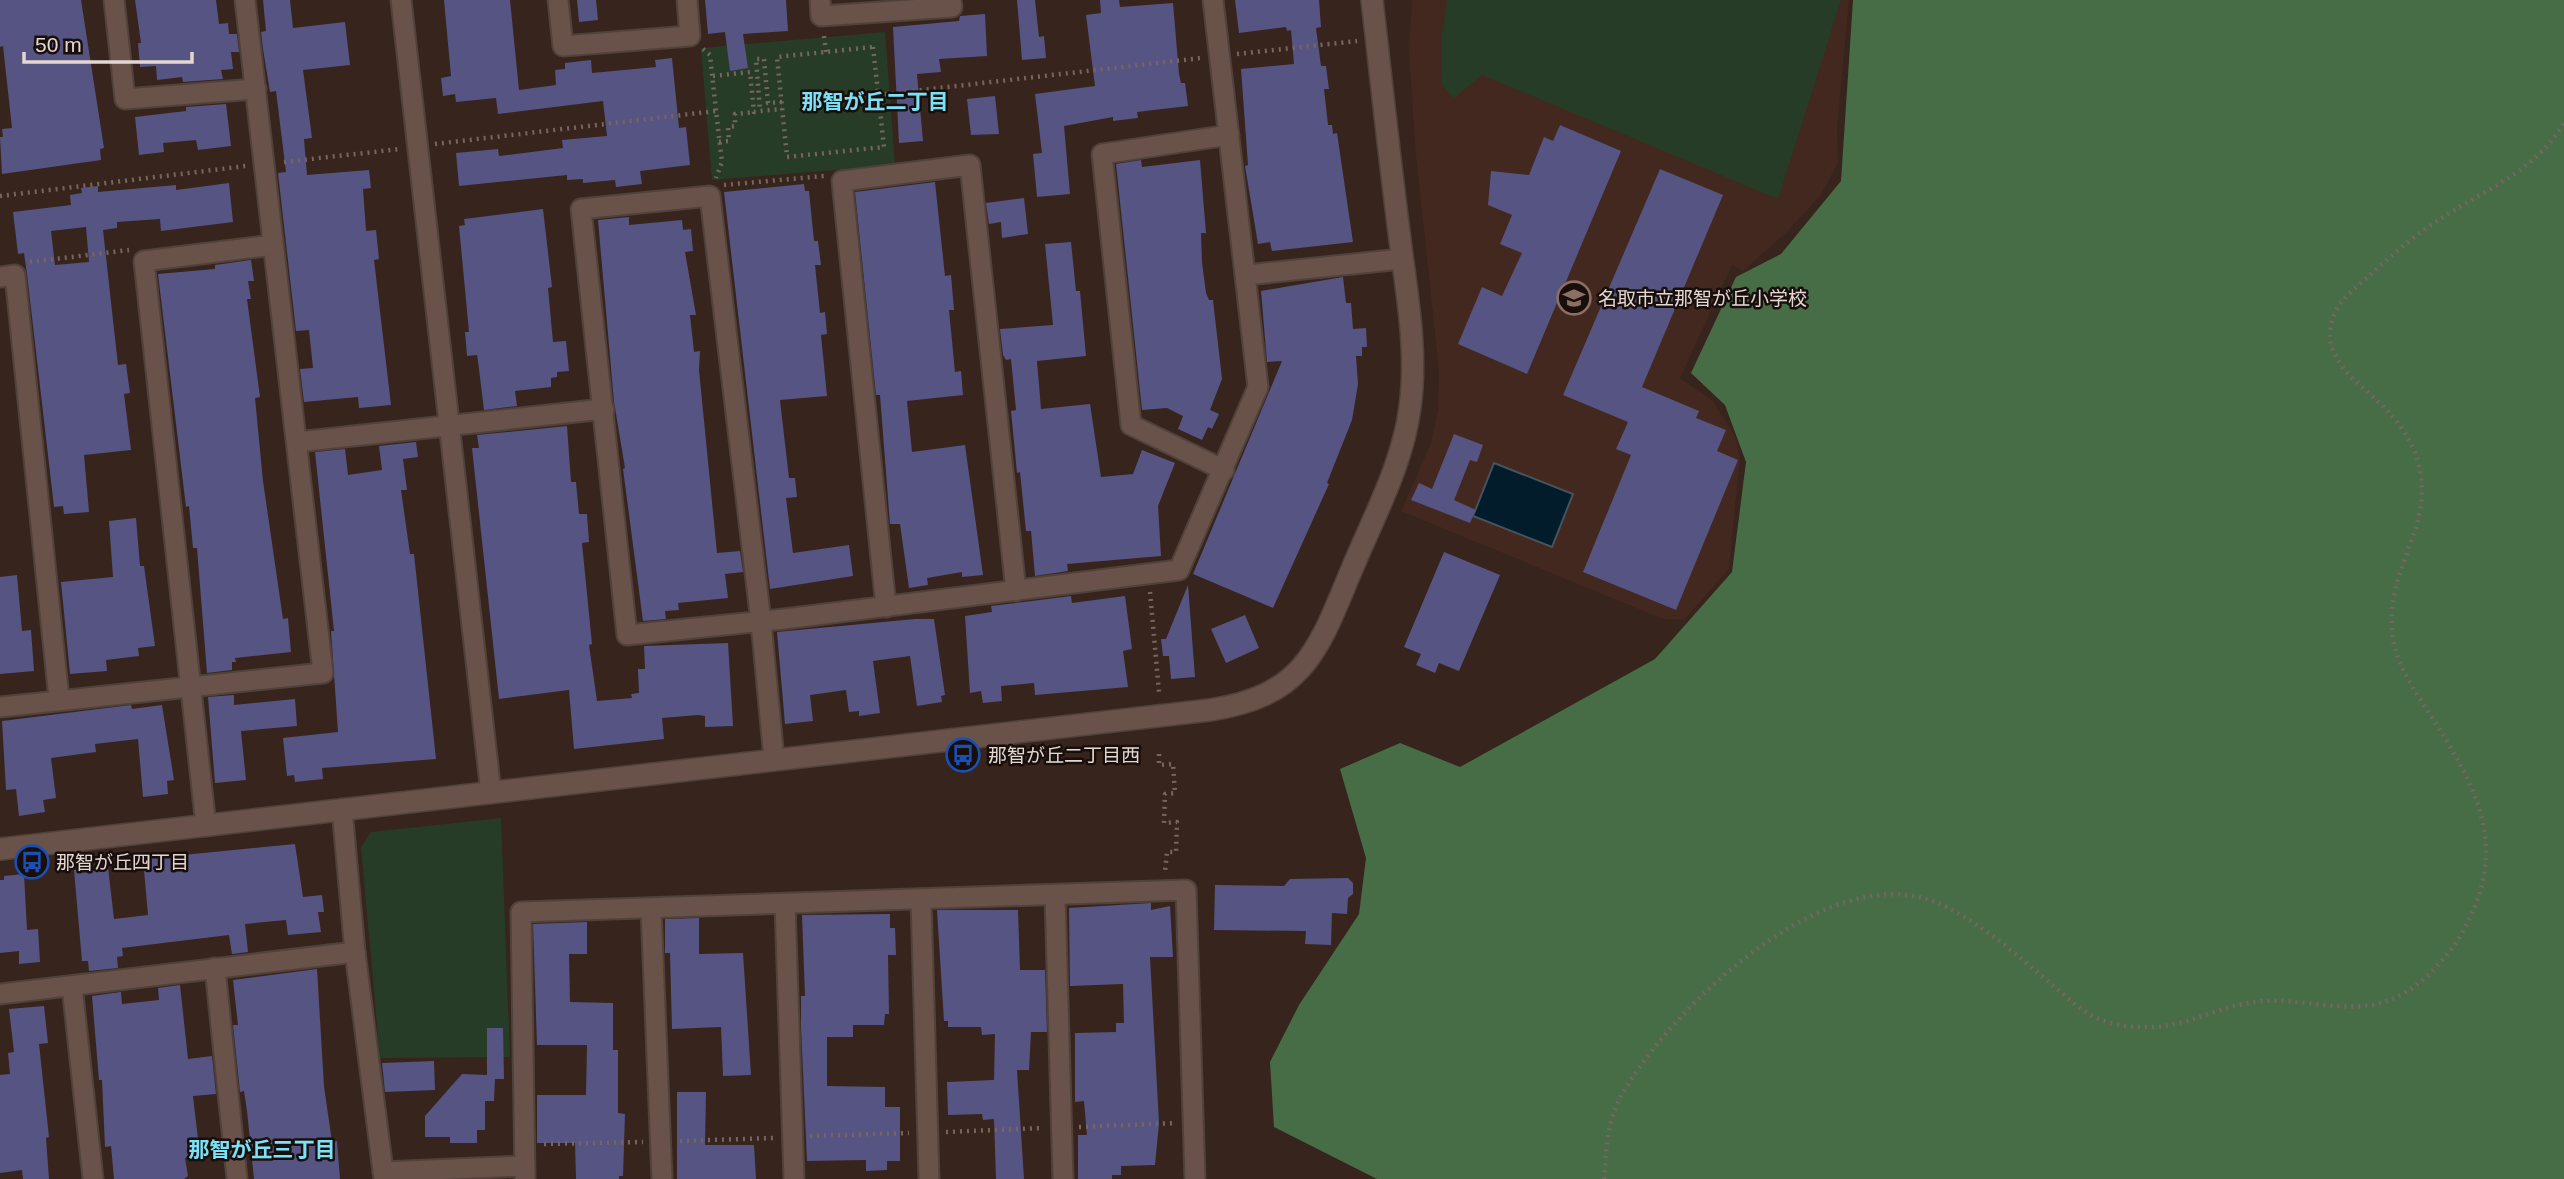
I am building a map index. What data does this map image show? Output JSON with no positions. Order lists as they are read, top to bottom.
{
  "districts": ["那智が丘二丁目", "那智が丘三丁目"],
  "places": {
    "school or university": ["名取市立那智が丘小学校"],
    "bus stop": ["那智が丘二丁目西", "那智が丘四丁目"]
  },
  "scale_bar": "50 m"
}
